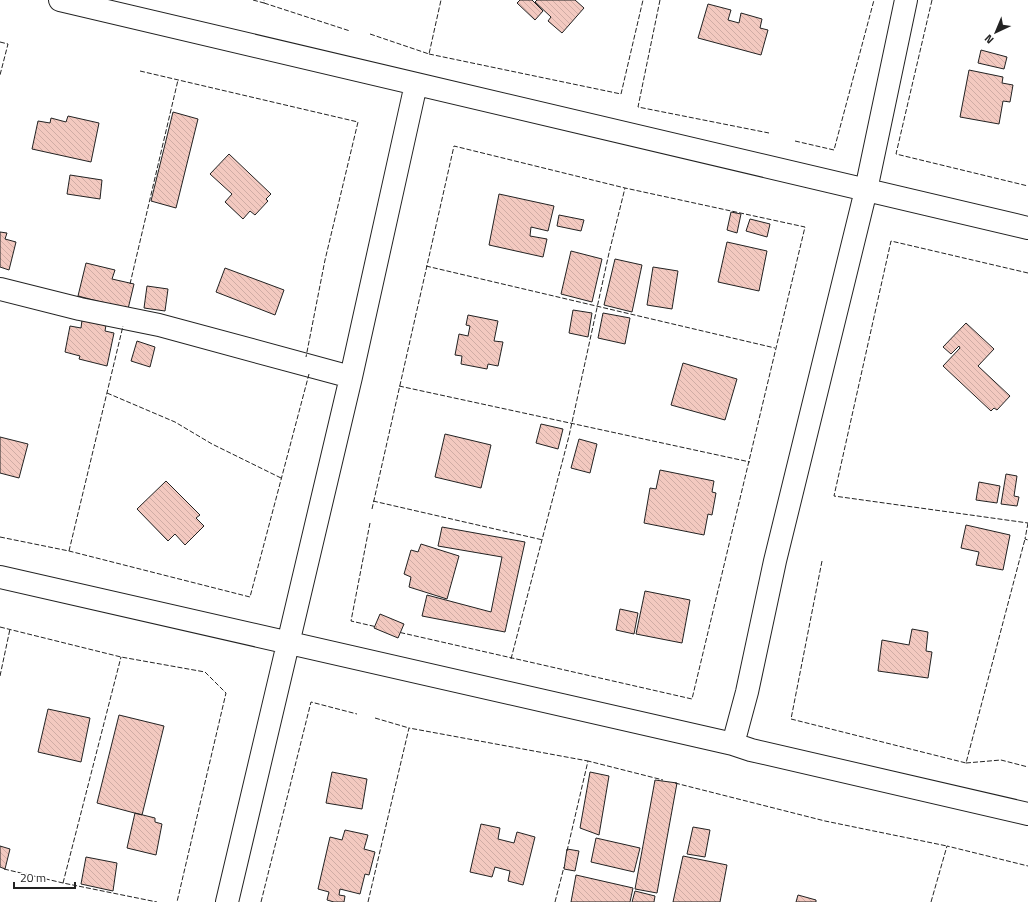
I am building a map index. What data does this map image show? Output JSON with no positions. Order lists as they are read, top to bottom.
{
  "scale_bar": "20 m",
  "north": "bottom left"
}
